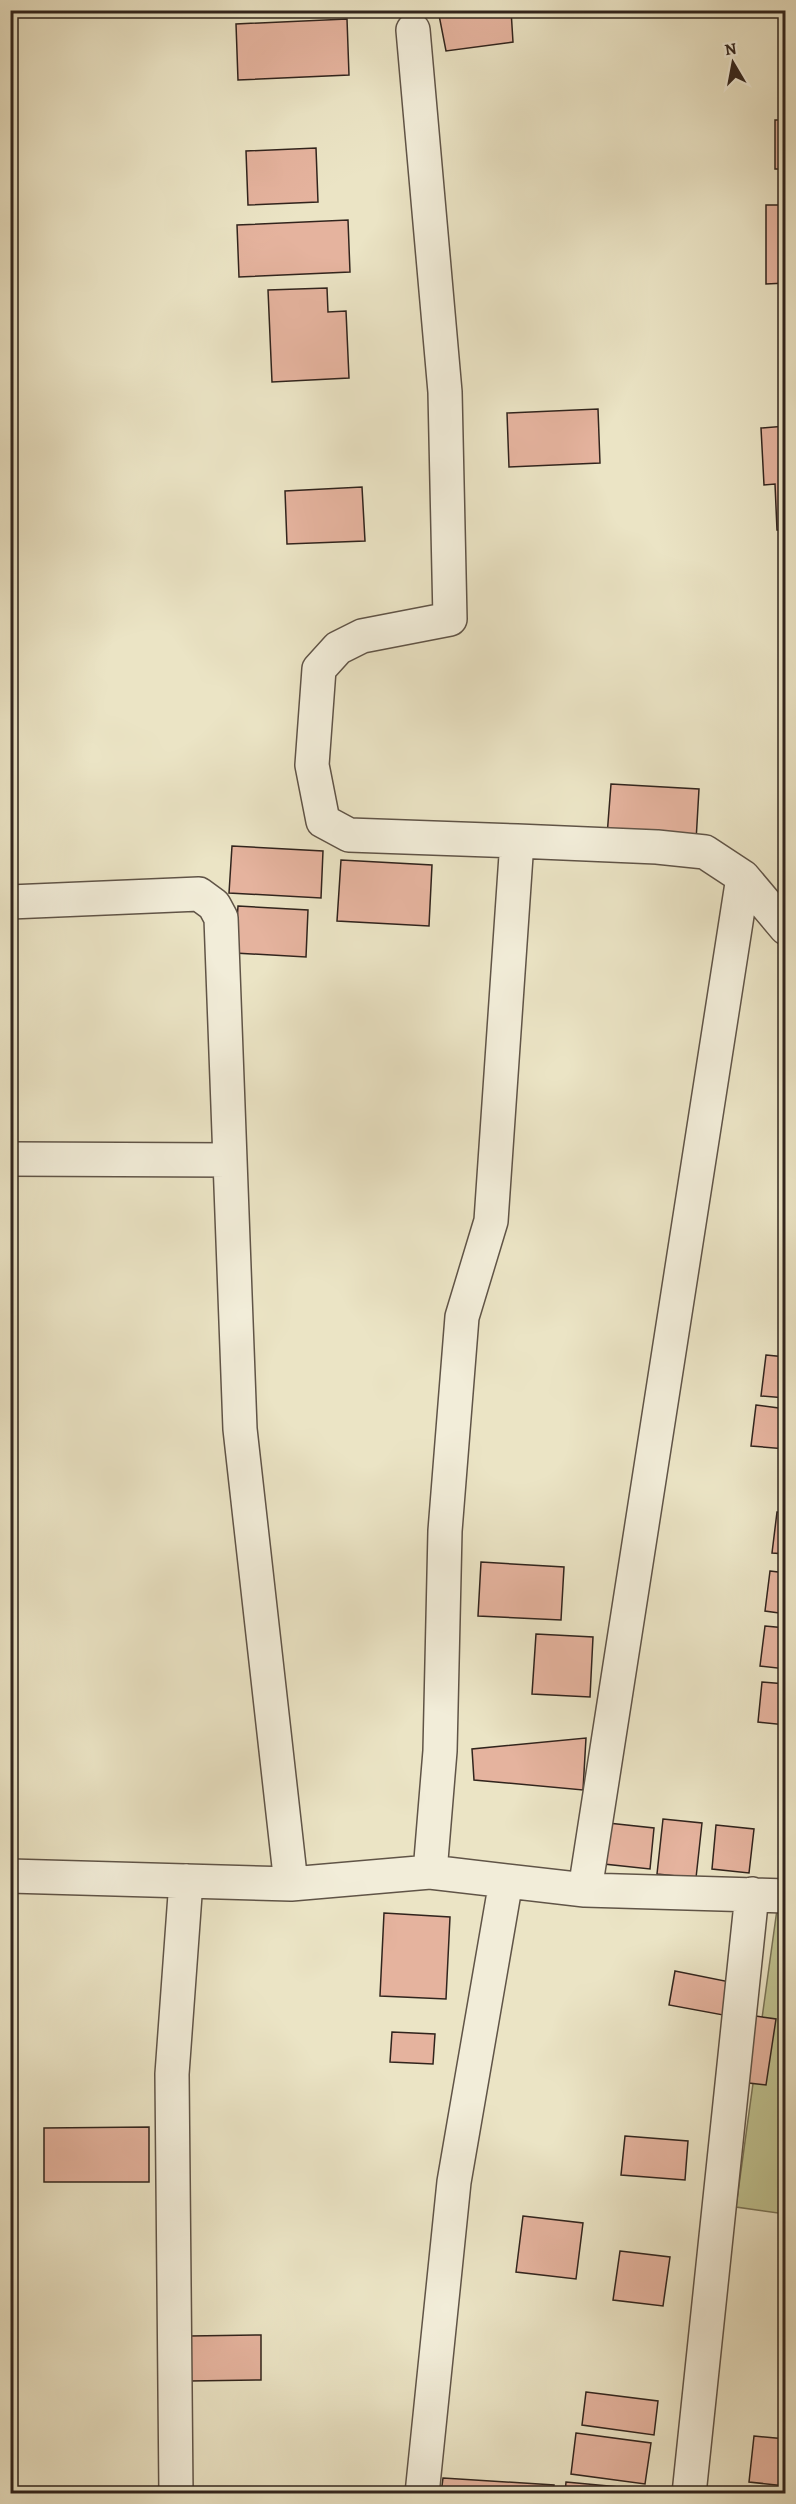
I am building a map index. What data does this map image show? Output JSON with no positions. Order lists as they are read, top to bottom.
{
  "north": "top"
}
